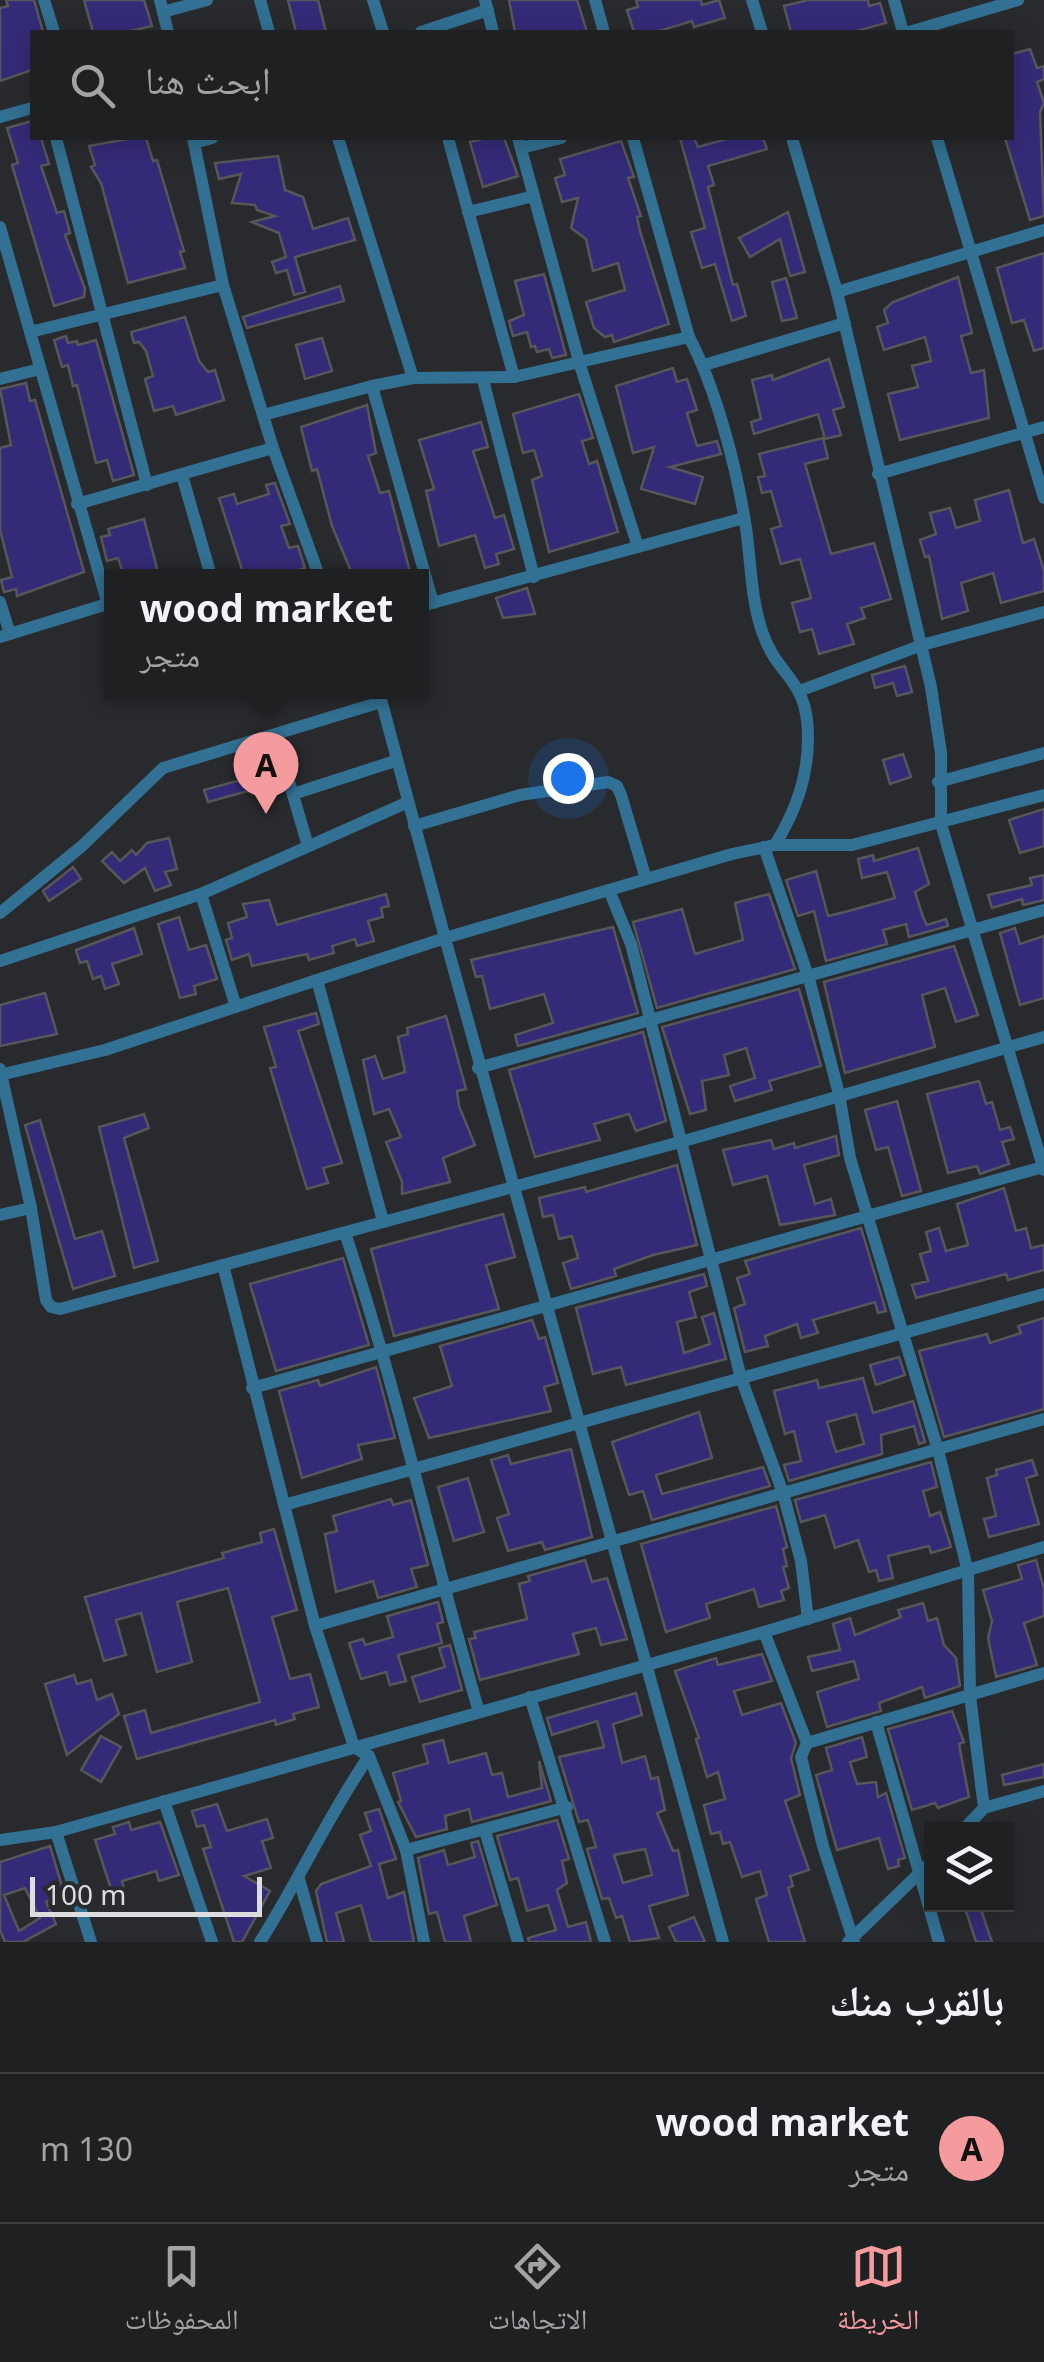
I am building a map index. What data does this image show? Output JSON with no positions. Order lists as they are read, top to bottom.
{
  "scale_bar": "100 m",
  "page": {
    "search": "ابحث هنا",
    "popup": ["wood market", "متجر"],
    "pins": "A",
    "scale": "100 m",
    "heading": "بالقرب منك",
    "list": [
      {
        "mark": "A",
        "name": "wood market",
        "note": "متجر",
        "value": "130 m"
      }
    ],
    "nav": ["الخريطة", "الاتجاهات", "المحفوظات"]
  }
}
